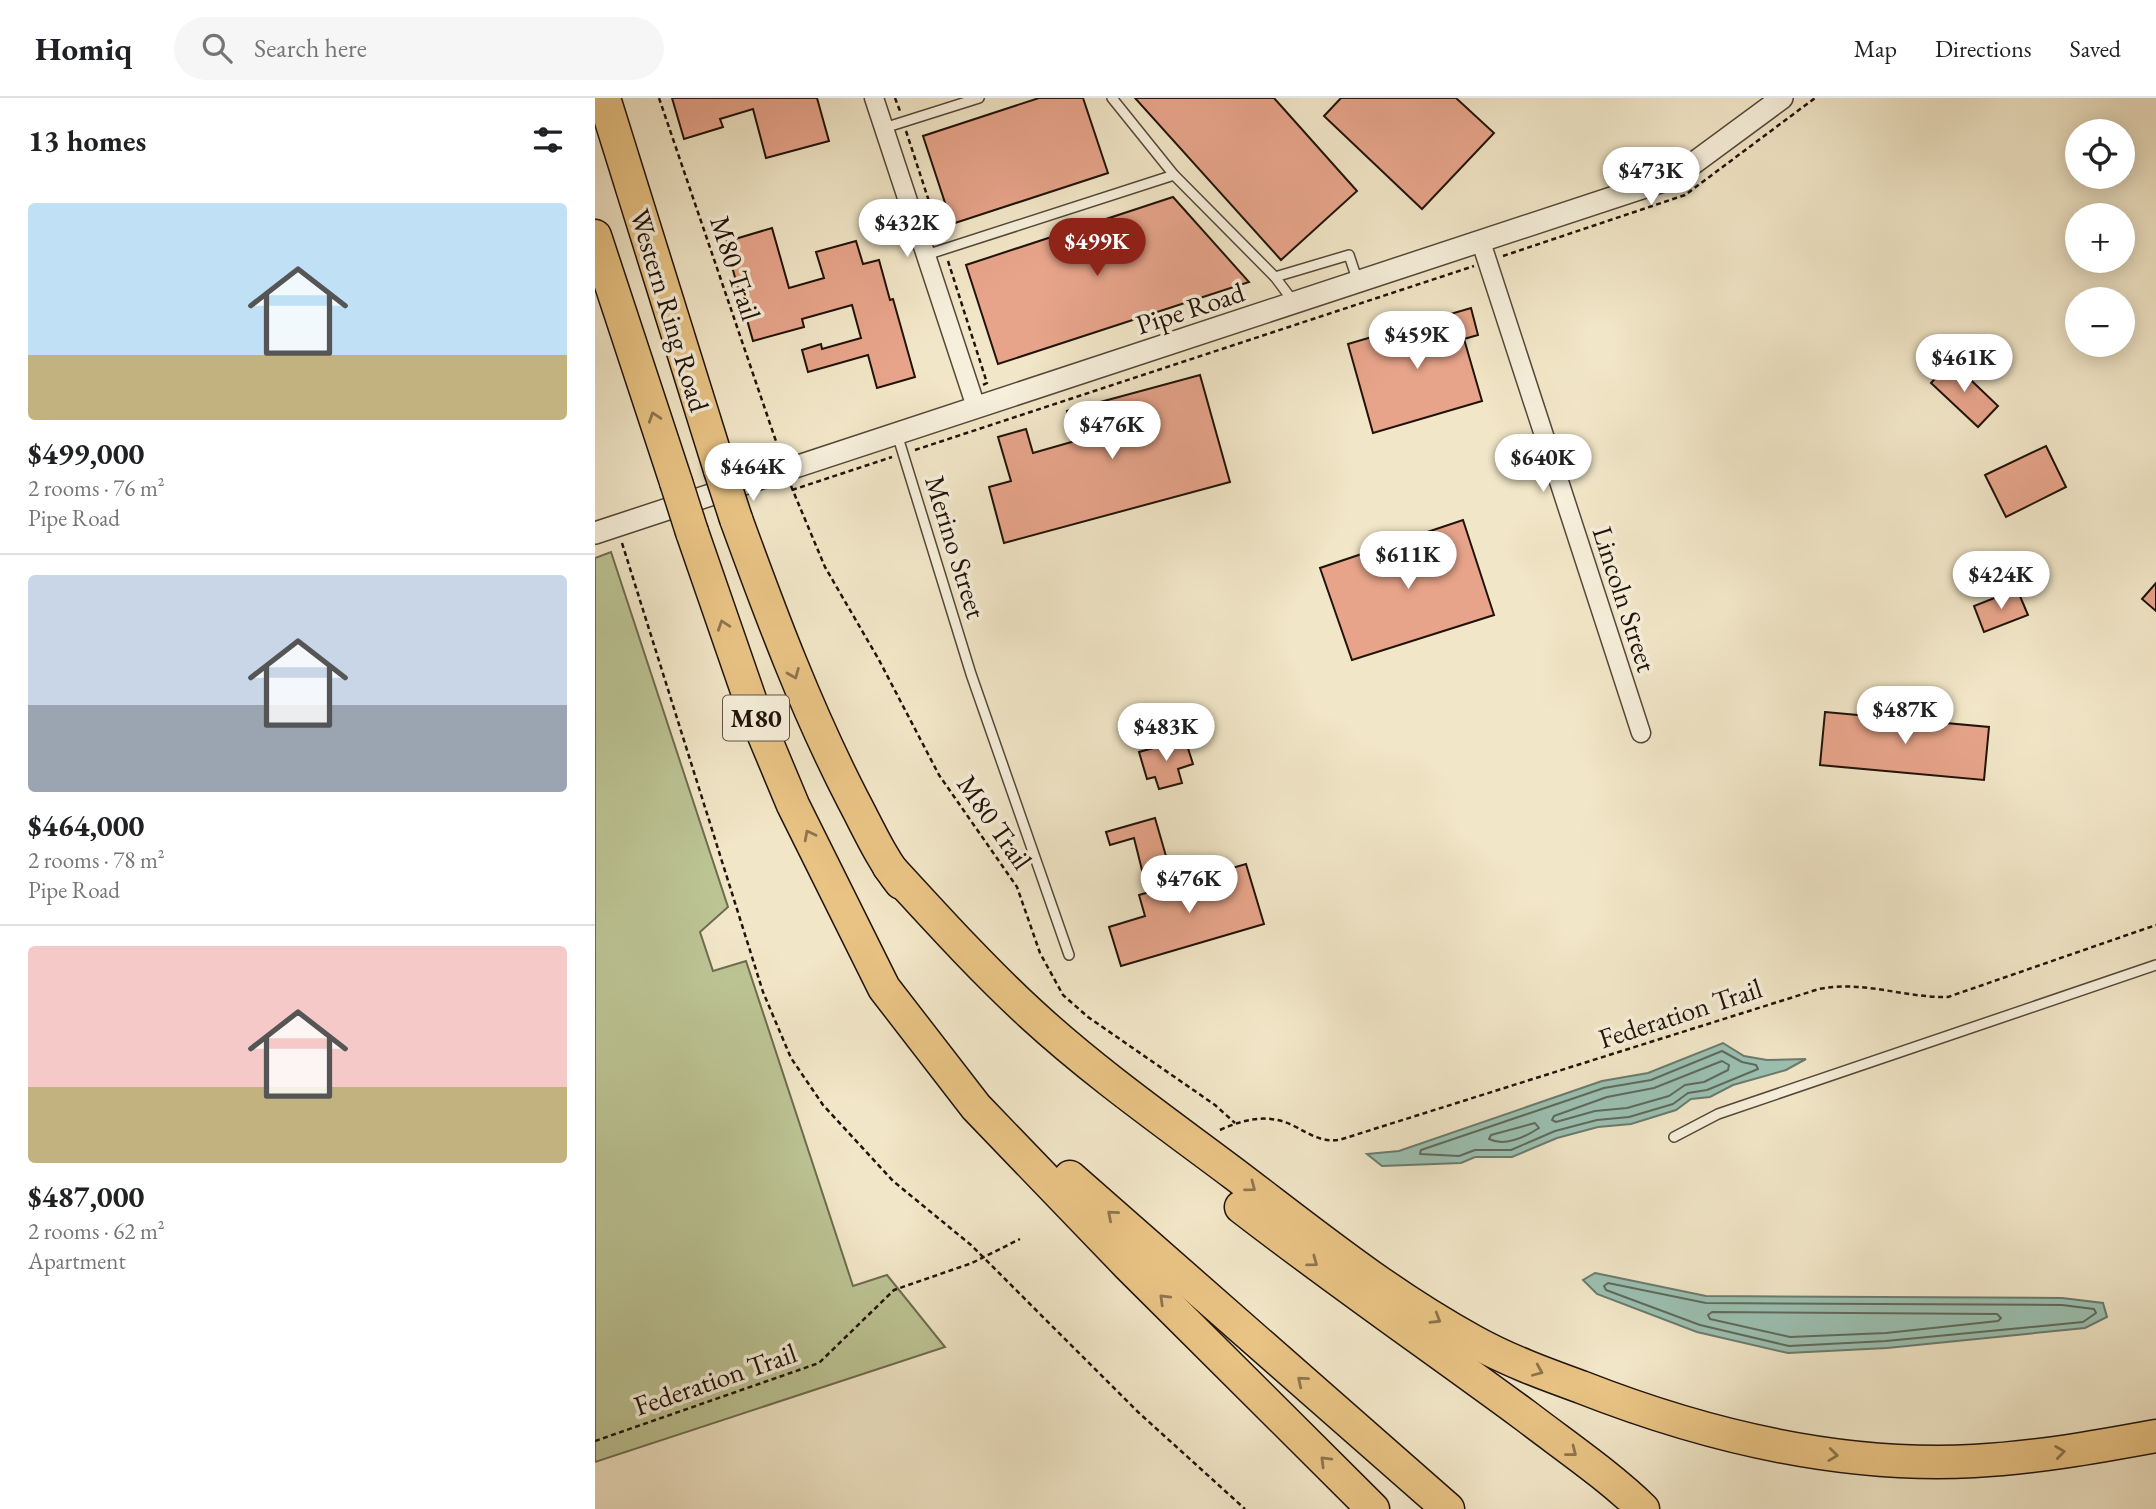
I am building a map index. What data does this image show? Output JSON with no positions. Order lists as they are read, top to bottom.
{
  "streets": {
    "highway": ["Western Ring Road", "M80"],
    "street": ["Pipe Road", "Lincoln Street"],
    "lane": ["Merino Street"],
    "path": ["M80 Trail", "Federation Trail"]
  },
  "crossings": [
    ["M80 Trail", "Federation Trail"],
    ["Pipe Road", "Merino Street"],
    ["Pipe Road", "Lincoln Street"]
  ],
  "page": {
    "header": "Homiq",
    "search": "Search here",
    "nav": ["Map", "Directions", "Saved"],
    "heading": "13 homes",
    "map_buttons": ["+", "−"],
    "price": [
      "$473K",
      "$432K",
      "$499K",
      "$459K",
      "$461K",
      "$476K",
      "$640K",
      "$464K",
      "$611K",
      "$424K",
      "$487K",
      "$483K",
      "$476K"
    ],
    "list": [
      {
        "name": "$499,000",
        "note": "2 rooms · 76 m² · Pipe Road"
      },
      {
        "name": "$464,000",
        "note": "2 rooms · 78 m² · Pipe Road"
      },
      {
        "name": "$487,000",
        "note": "2 rooms · 62 m² · Apartment"
      }
    ]
  }
}
